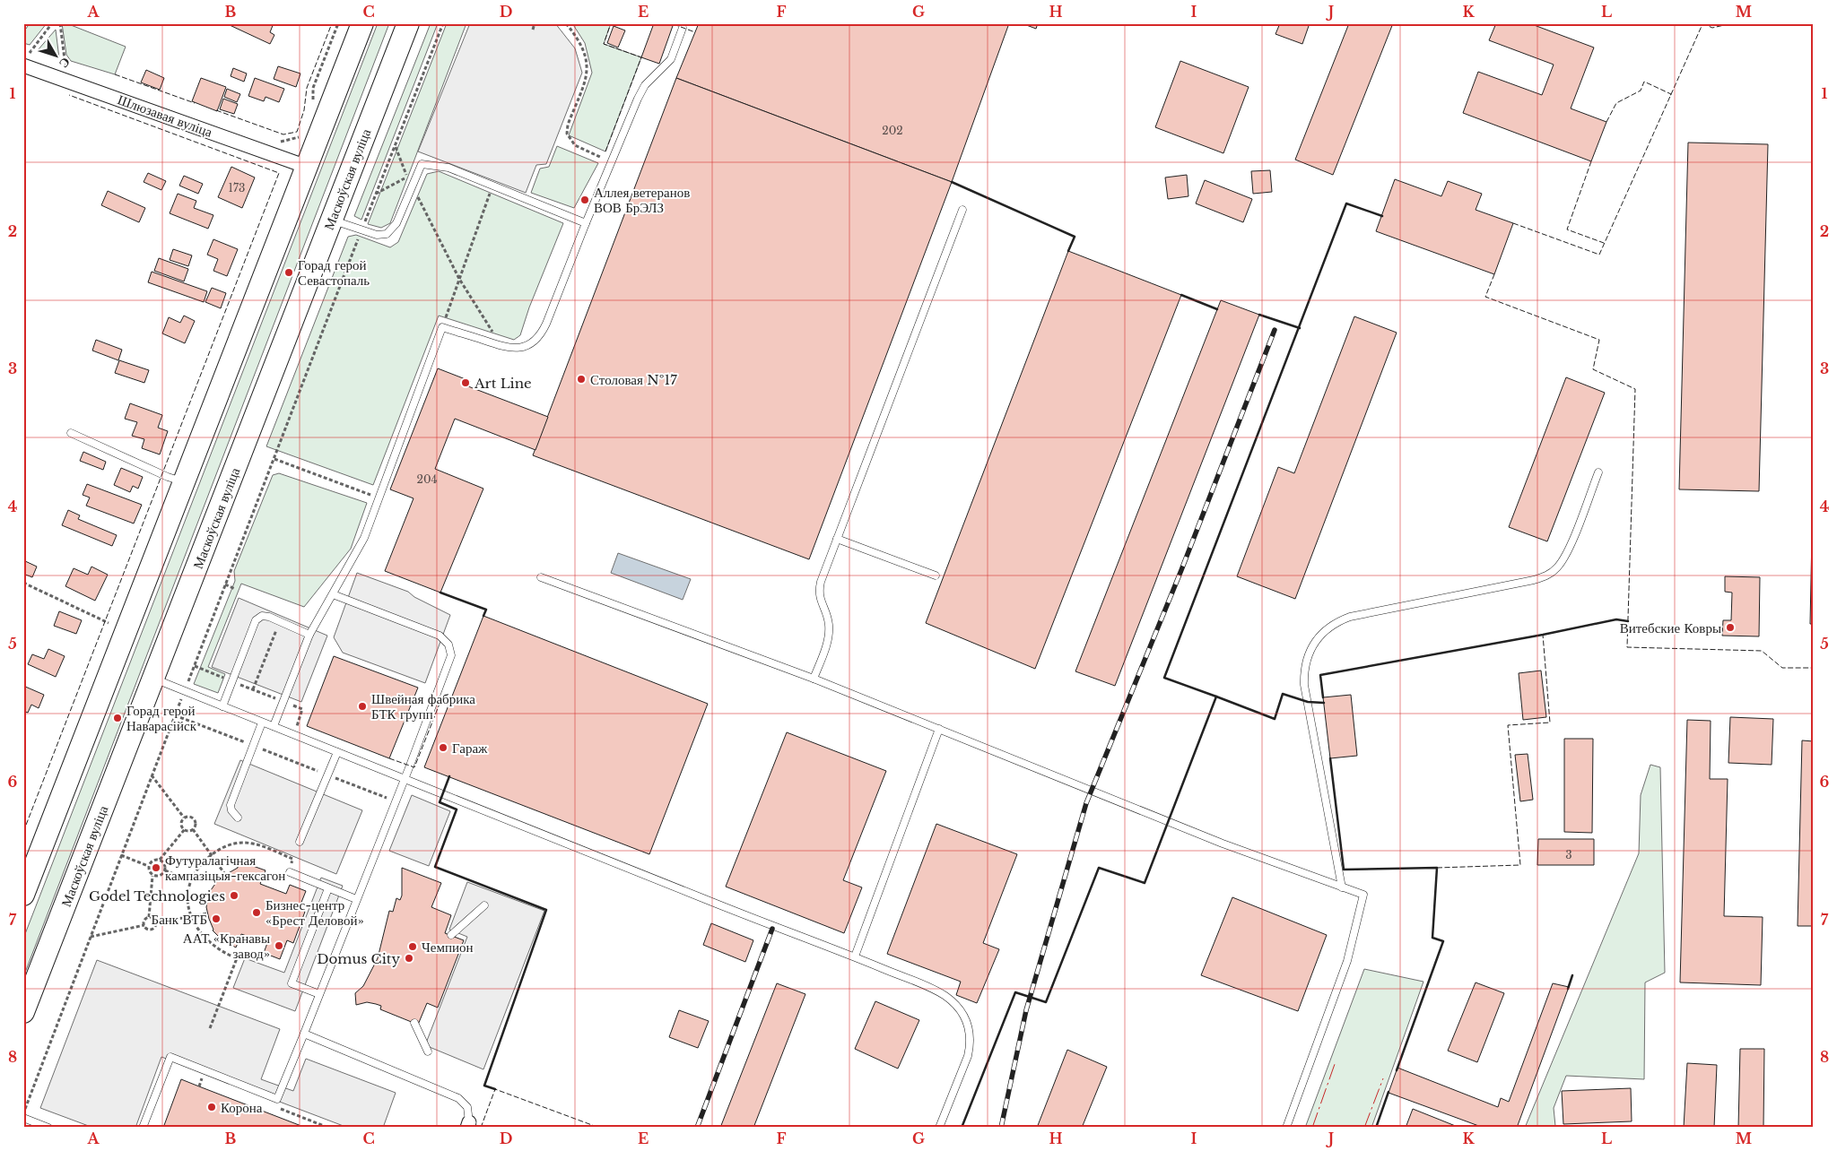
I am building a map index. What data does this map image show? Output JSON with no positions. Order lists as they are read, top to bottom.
{
  "streets": {
    "main road": ["Маскоўская вуліца"],
    "street": ["Шлюзавая вуліца"]
  },
  "places": [
    "Аллея ветеранов ВОВ БрЭЛЗ",
    "Горад герой Севастопаль",
    "Столовая №17",
    "Art Line",
    "Витебские Ковры",
    "Швейная фабрика БТК групп",
    "Горад герой Наварасійск",
    "Гараж",
    "Футуралагічная кампазіцыя-гексагон",
    "Godel Technologies",
    "Бизнес-центр «Брест Деловой»",
    "Банк ВТБ",
    "ААТ «Кранавы завод»",
    "Чемпион",
    "Domus City",
    "Корона"
  ],
  "house_numbers": [
    "202",
    "173",
    "204",
    "3"
  ],
  "north": "bottom right",
  "grid": {
    "columns": [
      "A",
      "B",
      "C",
      "D",
      "E",
      "F",
      "G",
      "H",
      "I",
      "J",
      "K",
      "L",
      "M"
    ],
    "rows": [
      "1",
      "2",
      "3",
      "4",
      "5",
      "6",
      "7",
      "8"
    ]
  }
}
